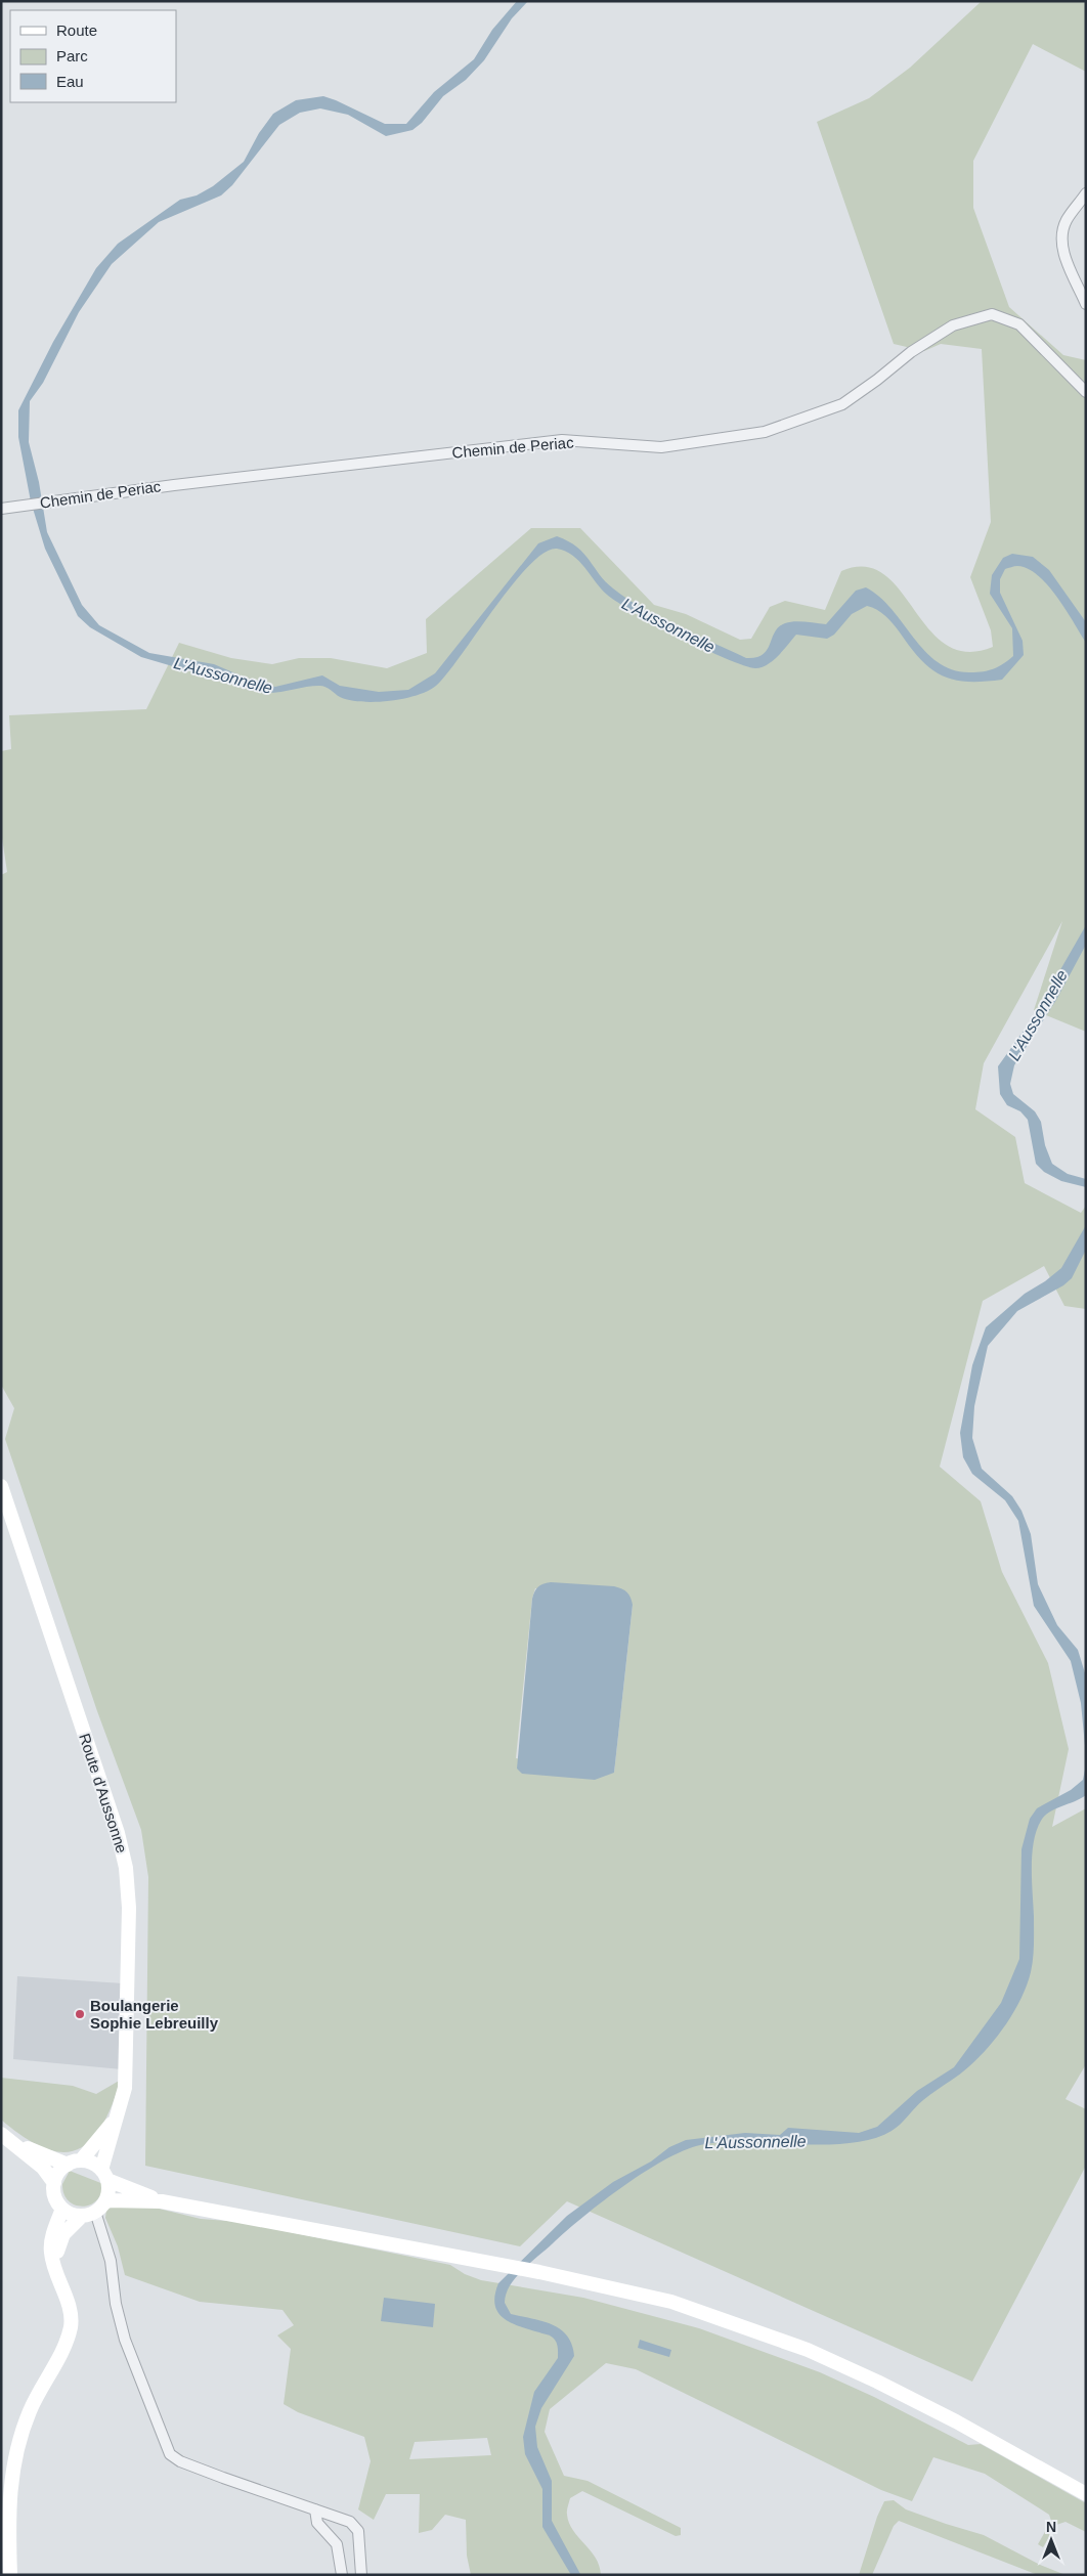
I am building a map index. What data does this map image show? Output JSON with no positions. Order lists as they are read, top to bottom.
{
  "streets": {
    "main road": ["Route d'Aussonne"],
    "street": ["Chemin de Periac"]
  },
  "water": ["L'Aussonnelle"],
  "places": ["Boulangerie Sophie Lebreuilly"],
  "legend": ["Route", "Parc", "Eau"],
  "north": "top"
}
